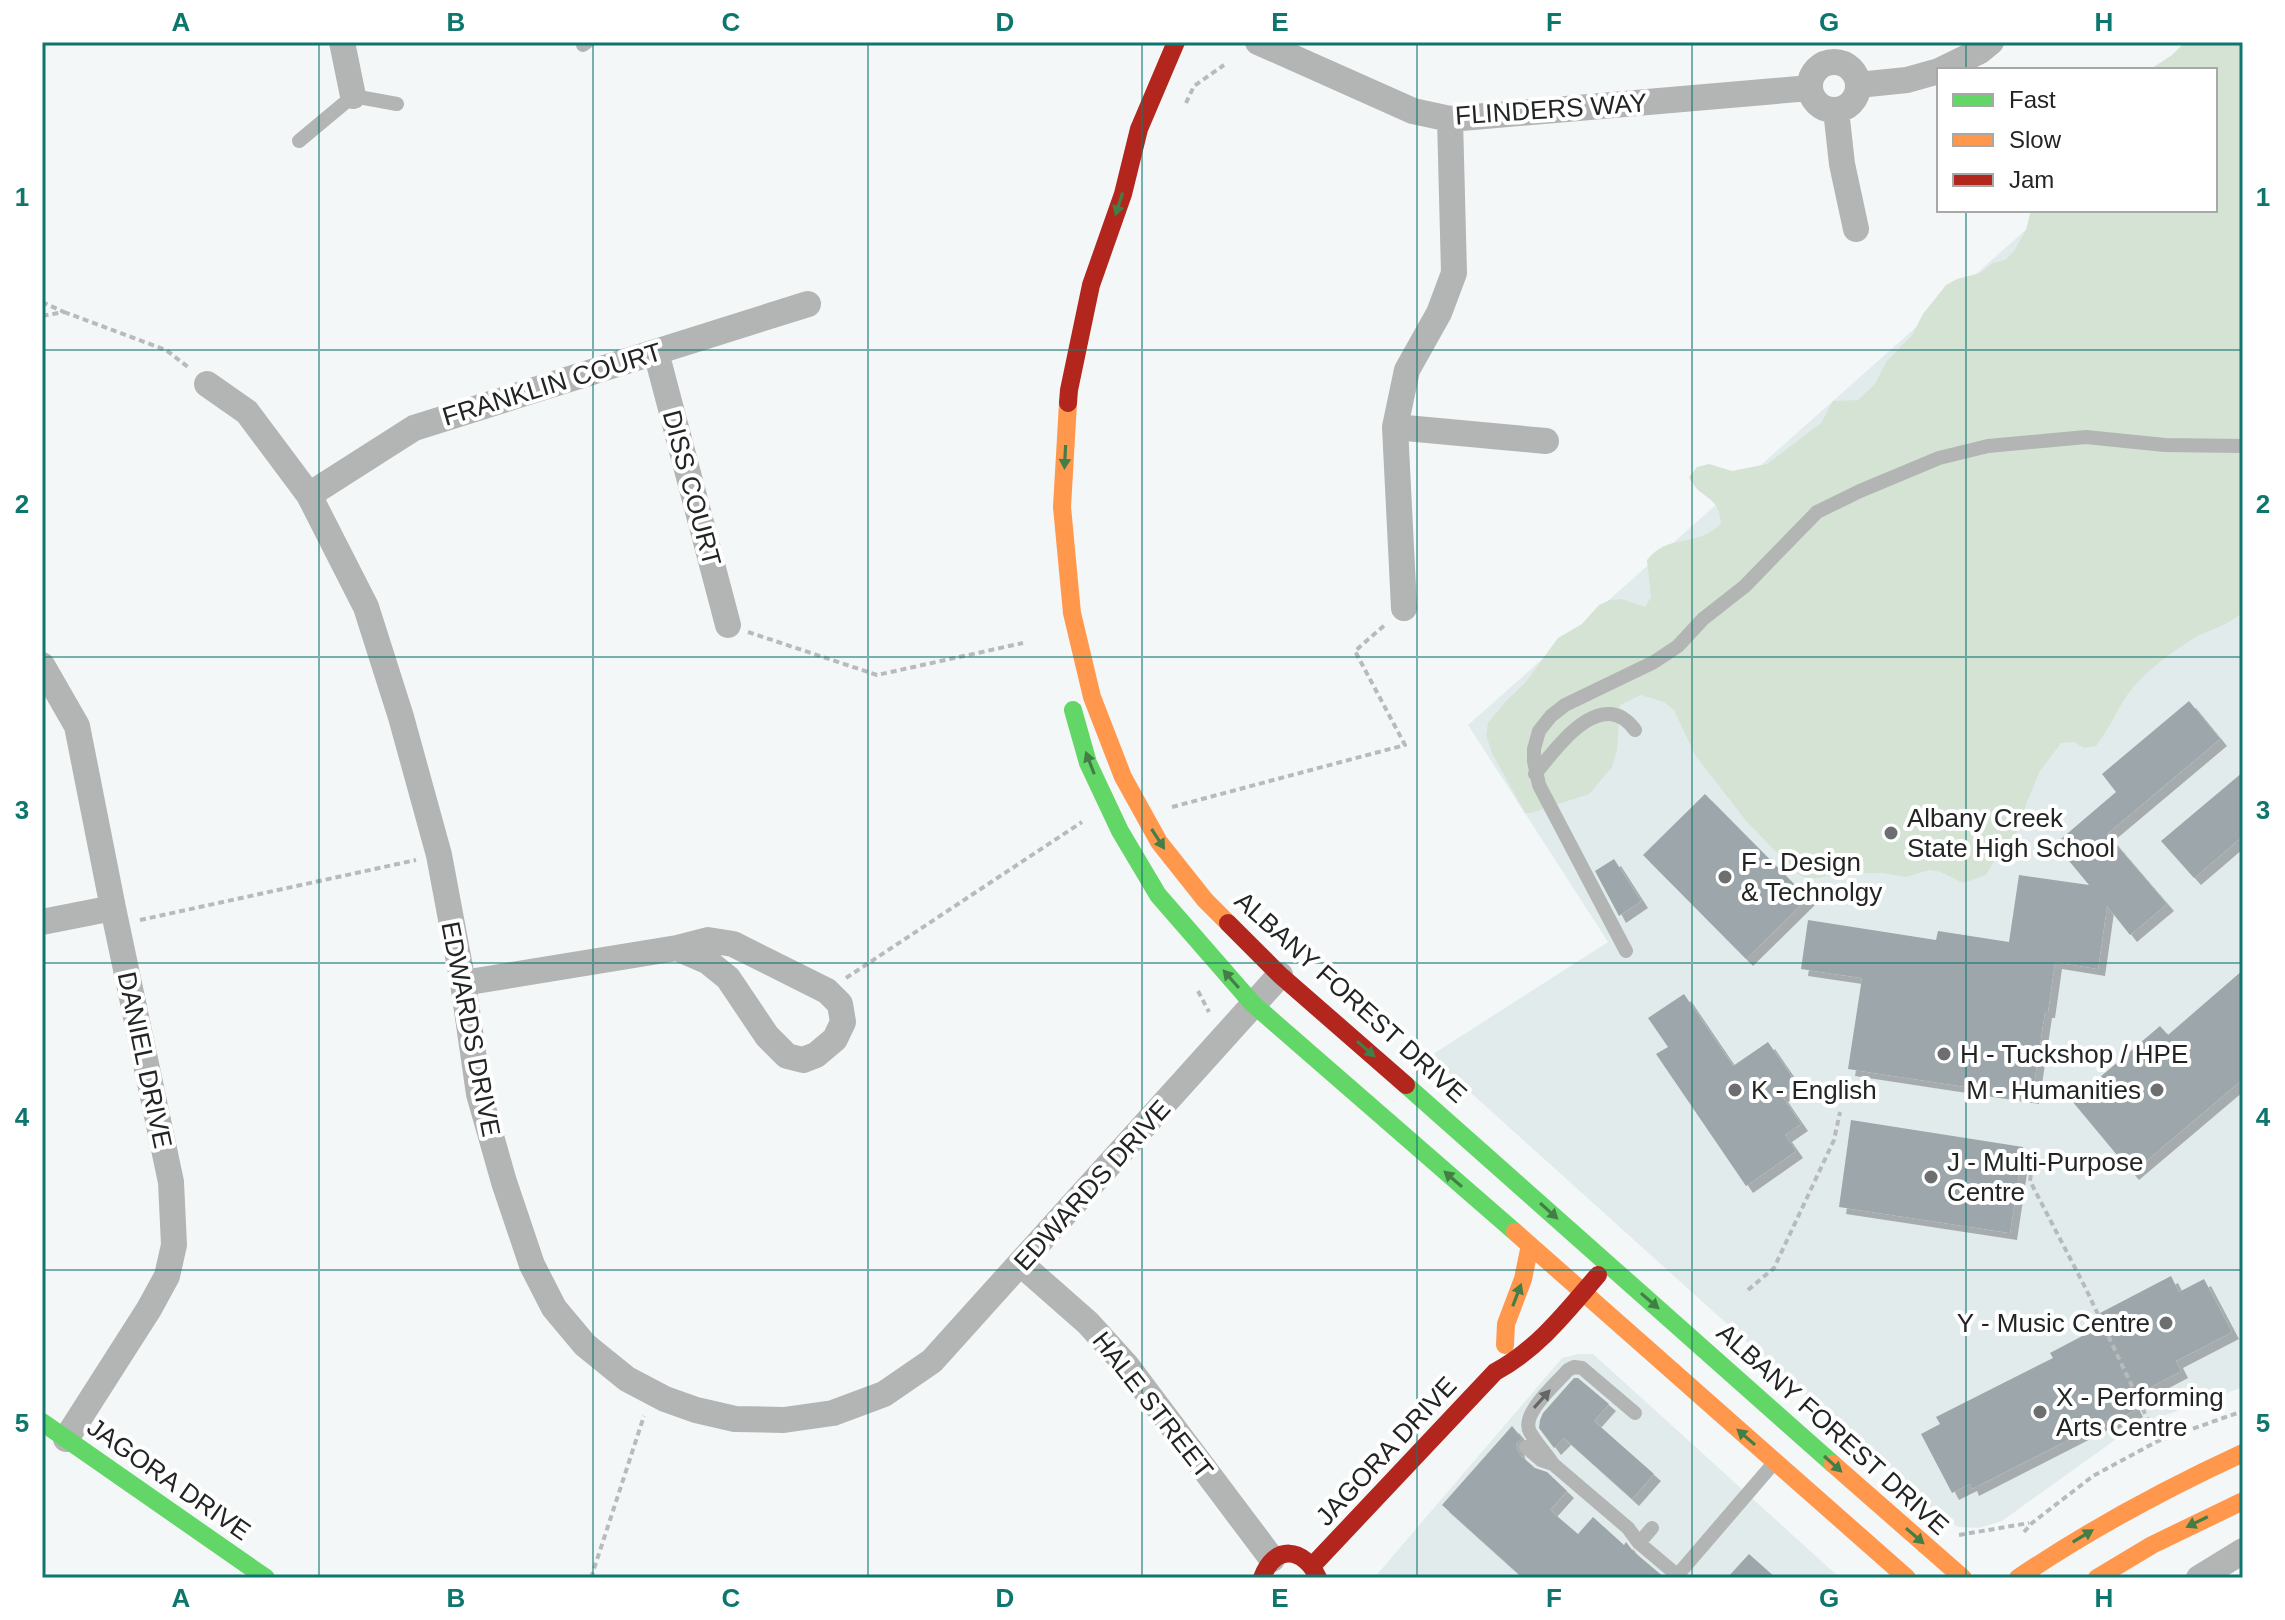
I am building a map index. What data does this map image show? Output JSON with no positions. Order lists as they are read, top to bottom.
{
  "streets": {
    "main road": ["ALBANY FOREST DRIVE", "JAGORA DRIVE"],
    "street": [
      "FLINDERS WAY",
      "FRANKLIN COURT",
      "DISS COURT",
      "EDWARDS DRIVE",
      "DANIEL DRIVE",
      "HALE STREET"
    ]
  },
  "crossings": [
    ["FRANKLIN COURT", "DISS COURT"],
    ["FRANKLIN COURT", "EDWARDS DRIVE"],
    ["ALBANY FOREST DRIVE", "EDWARDS DRIVE"],
    ["ALBANY FOREST DRIVE", "JAGORA DRIVE"],
    ["EDWARDS DRIVE", "HALE STREET"],
    ["DANIEL DRIVE", "JAGORA DRIVE"]
  ],
  "places": [
    "Albany Creek State High School",
    "F - Design & Technolgy",
    "H - Tuckshop / HPE",
    "K - English",
    "M - Humanities",
    "J - Multi-Purpose Centre",
    "Y - Music Centre",
    "X - Performing Arts Centre"
  ],
  "legend": ["Fast", "Slow", "Jam"],
  "grid": {
    "columns": [
      "A",
      "B",
      "C",
      "D",
      "E",
      "F",
      "G",
      "H"
    ],
    "rows": [
      "1",
      "2",
      "3",
      "4",
      "5"
    ]
  }
}
